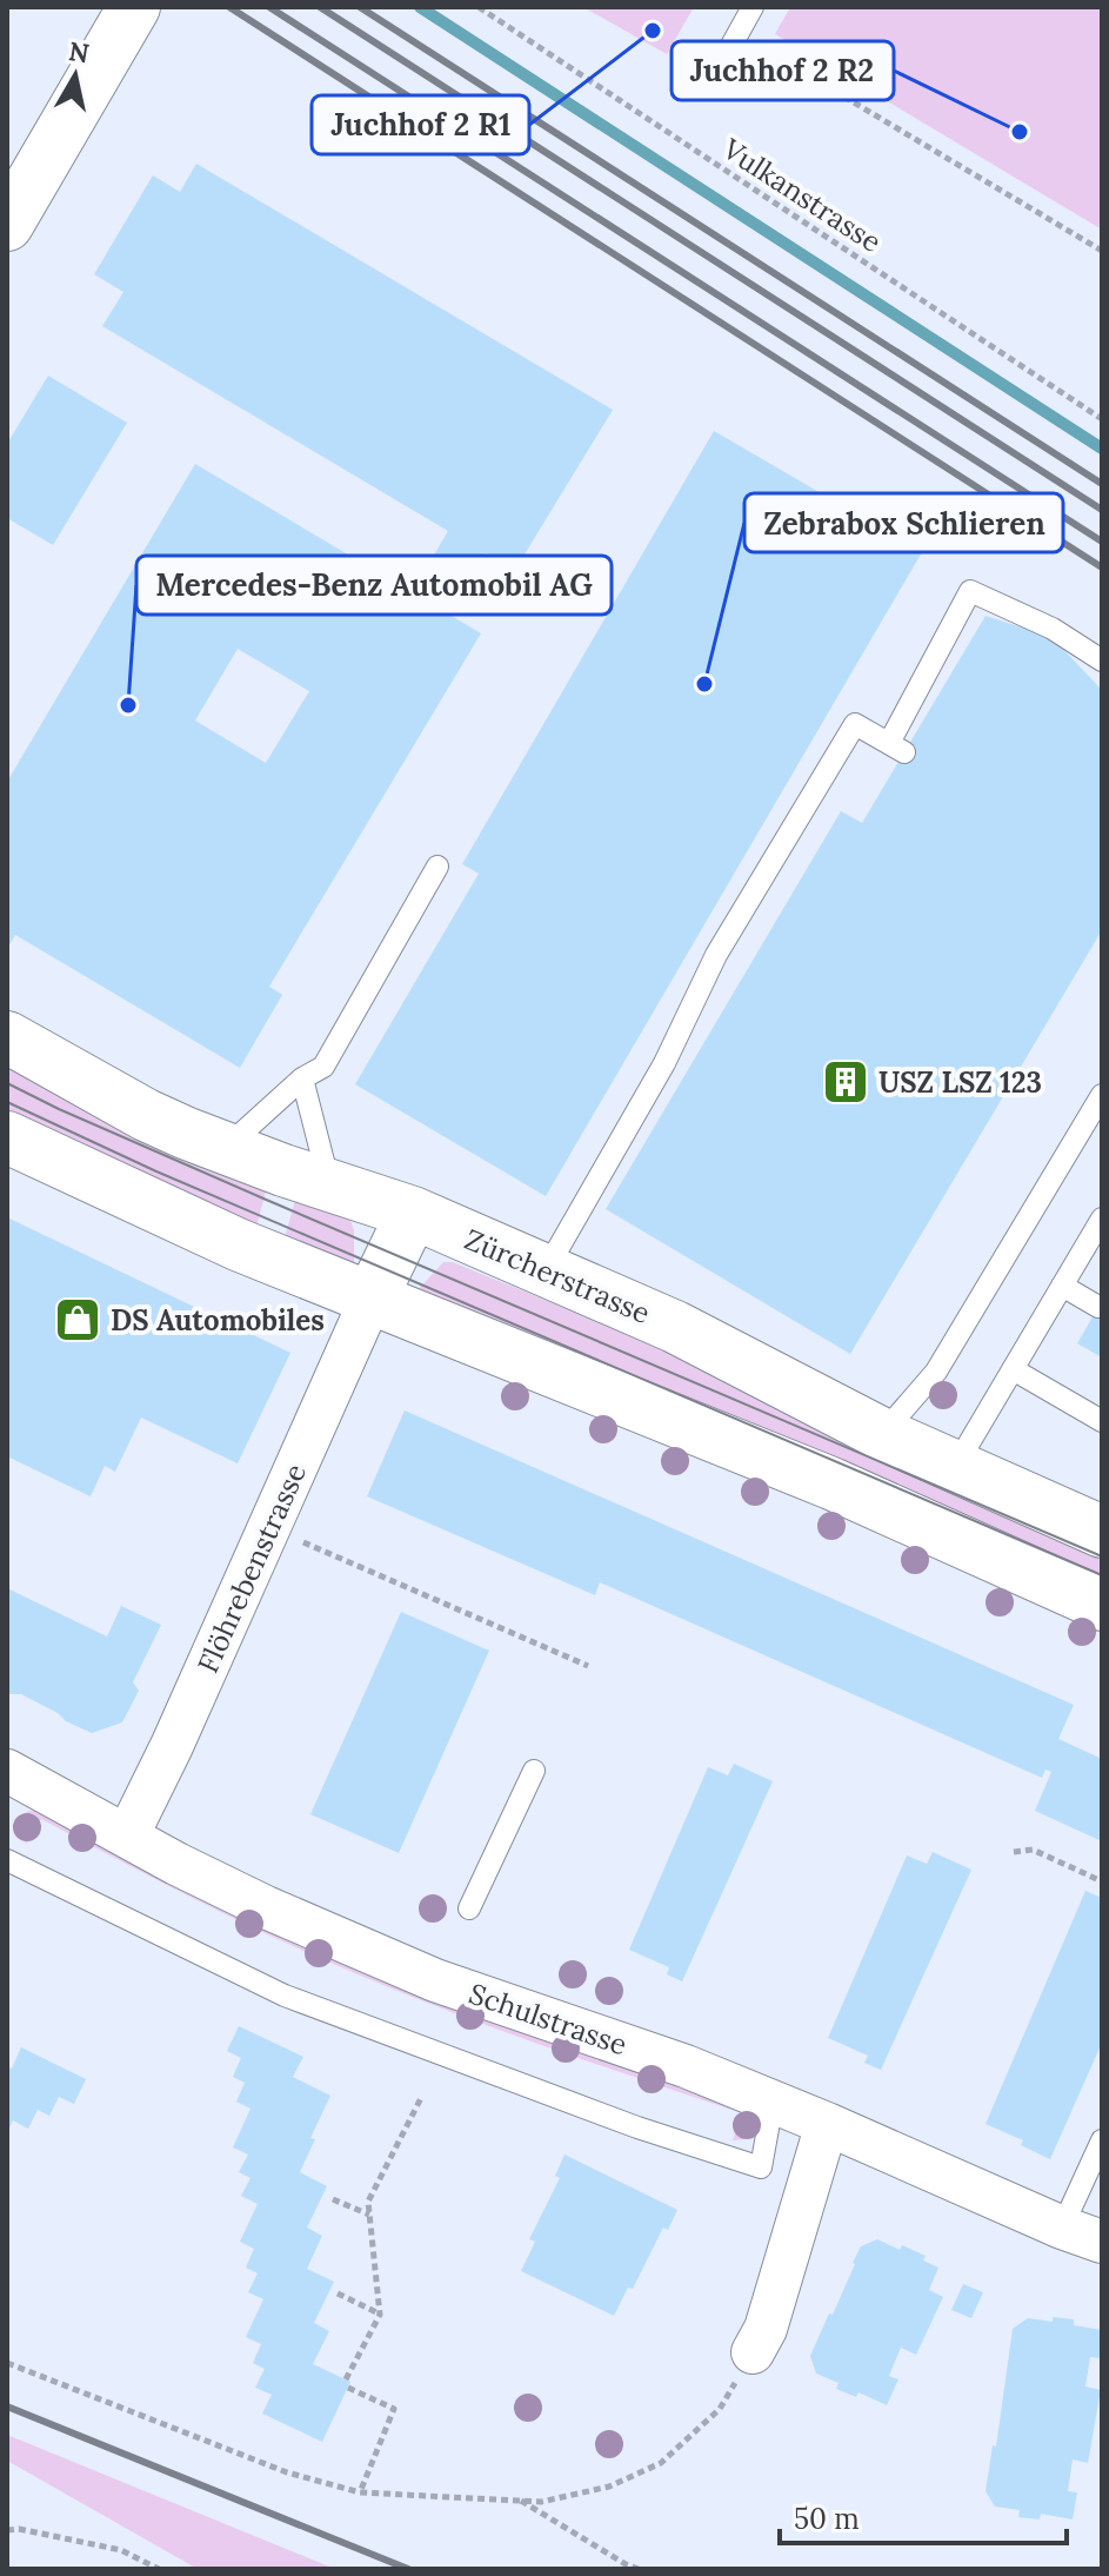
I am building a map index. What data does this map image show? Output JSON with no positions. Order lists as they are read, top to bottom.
{
  "streets": {
    "main road": ["Zürcherstrasse"],
    "street": ["Flöhrebenstrasse", "Schulstrasse"],
    "path": ["Vulkanstrasse"]
  },
  "crossings": [
    ["Flöhrebenstrasse", "Schulstrasse"]
  ],
  "places": {
    "other": [
      "Juchhof 2 R1",
      "Juchhof 2 R2",
      "Zebrabox Schlieren",
      "Mercedes-Benz Automobil AG"
    ],
    "building": ["USZ LSZ 123"],
    "shop": ["DS Automobiles"]
  },
  "scale_bar": "50 m",
  "north": "top"
}
